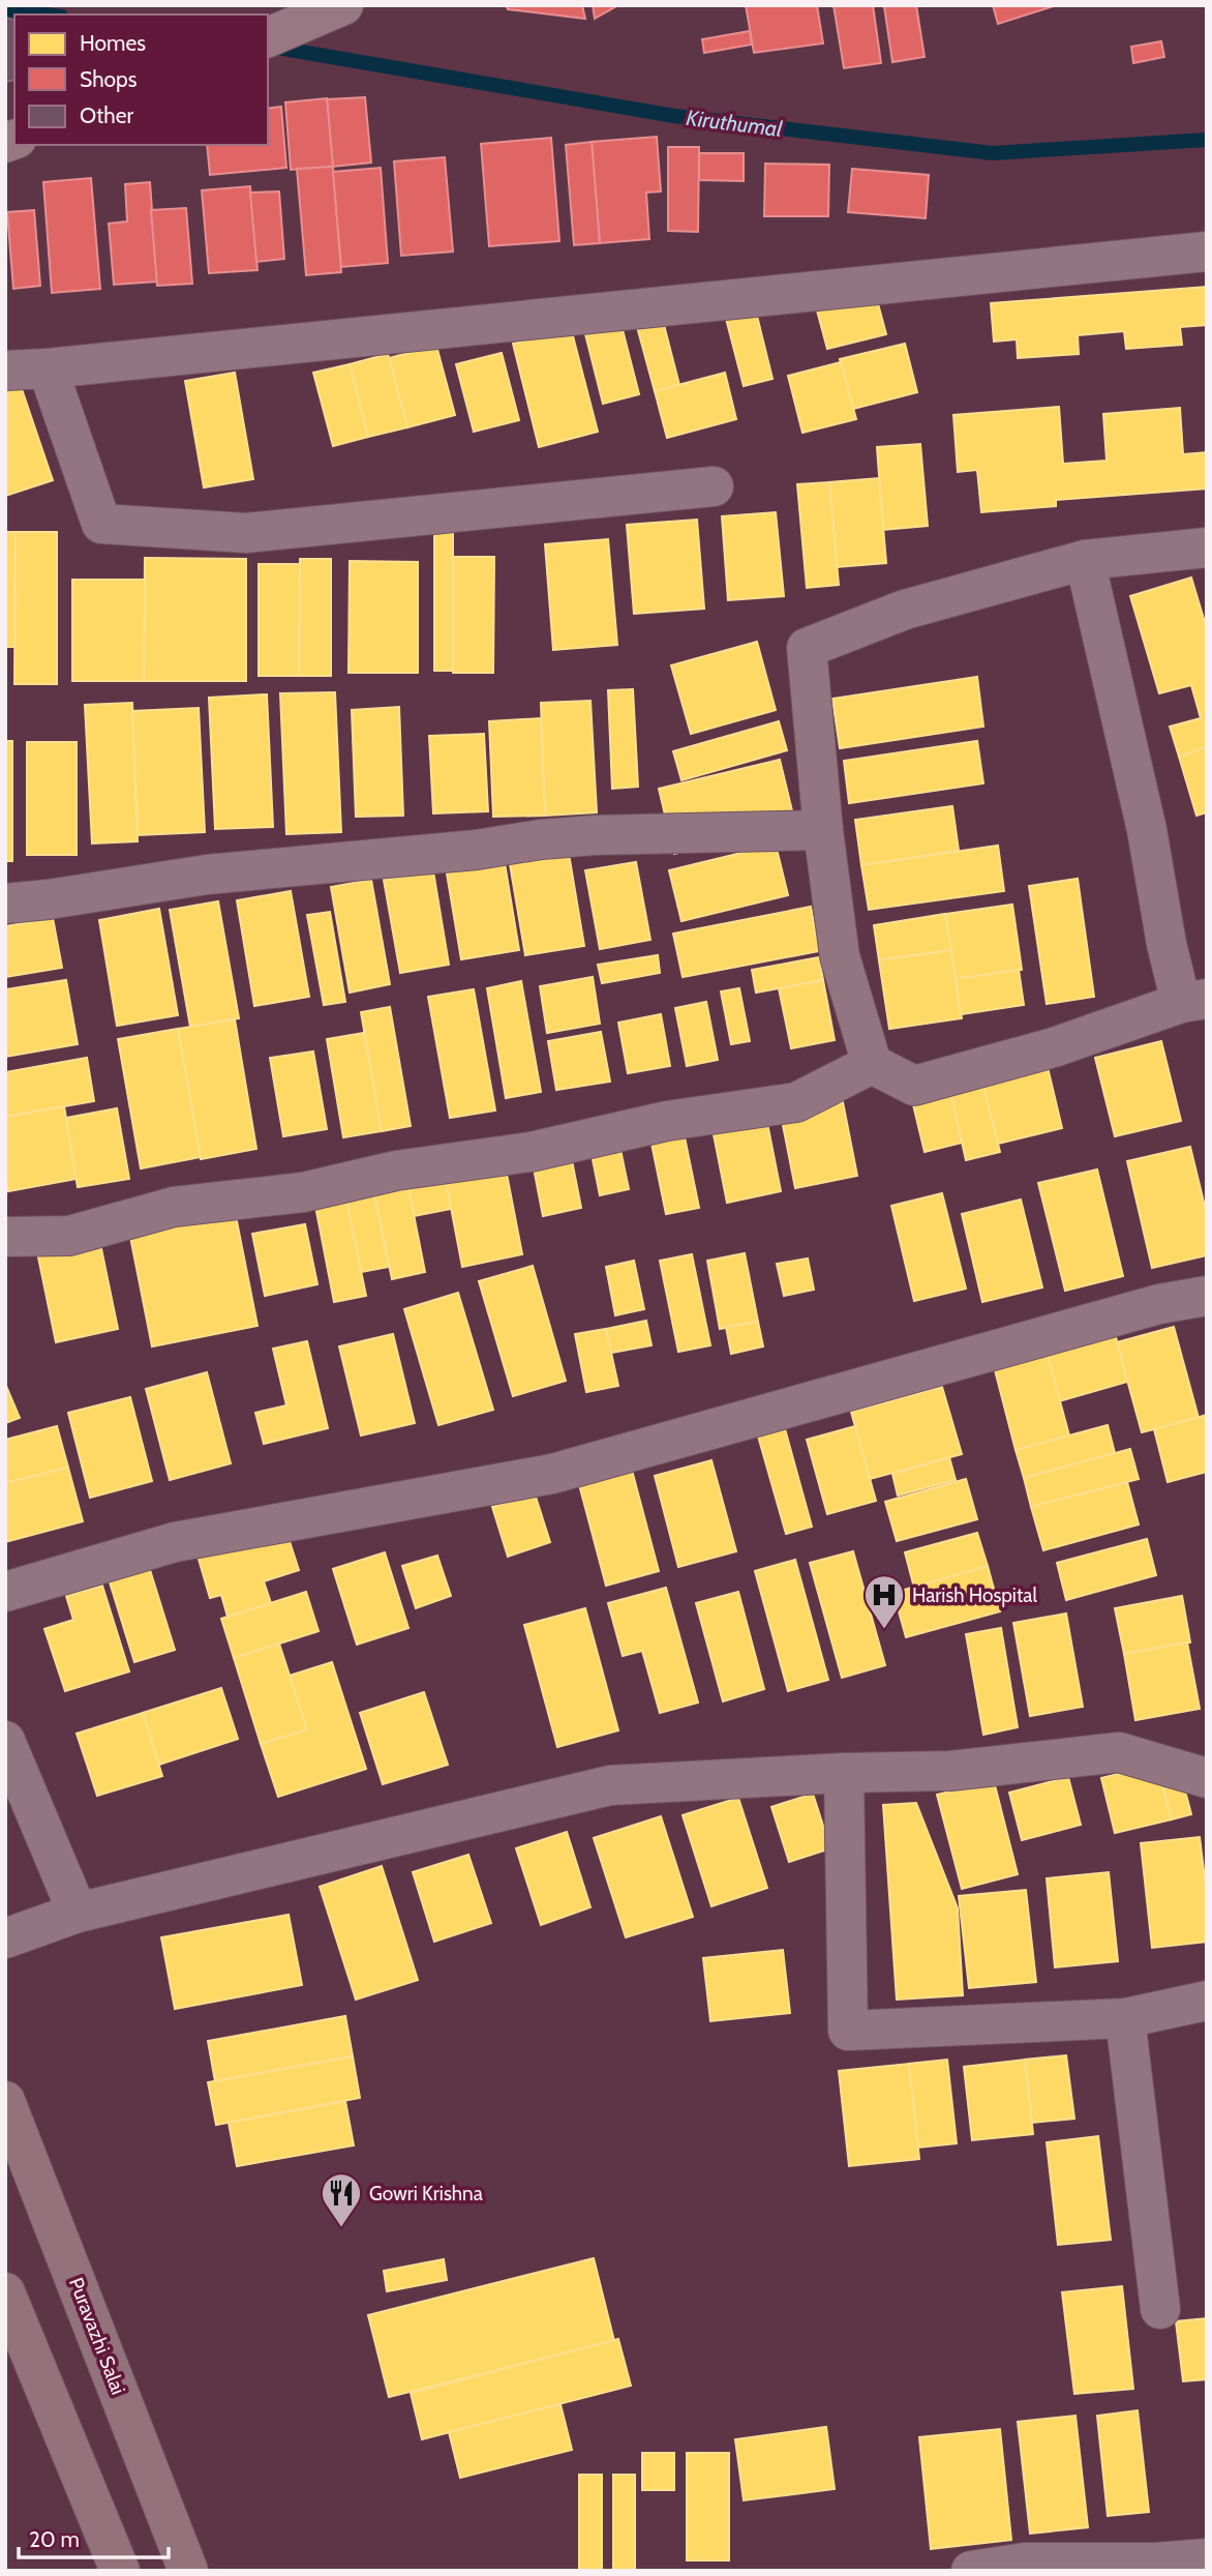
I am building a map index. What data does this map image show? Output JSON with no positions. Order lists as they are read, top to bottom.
{
  "streets": {
    "main road": ["Puravazhi Salai"]
  },
  "water": ["Kiruthumal"],
  "places": {
    "hospital": ["Harish Hospital"],
    "restaurant": ["Gowri Krishna"]
  },
  "legend": ["Homes", "Shops", "Other"],
  "scale_bar": "20 m"
}
